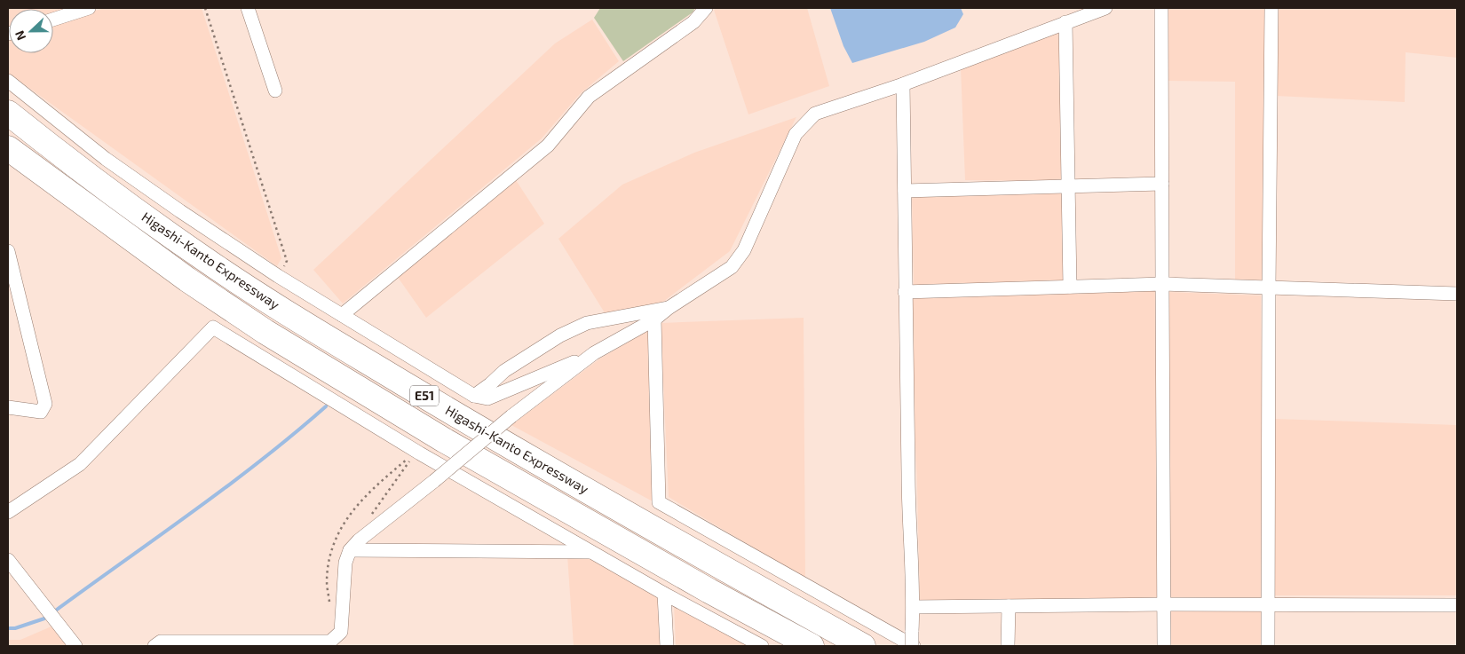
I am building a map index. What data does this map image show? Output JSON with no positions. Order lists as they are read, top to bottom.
{
  "streets": {
    "highway": ["Higashi-Kanto Expressway", "E51"]
  },
  "north": "left"
}
